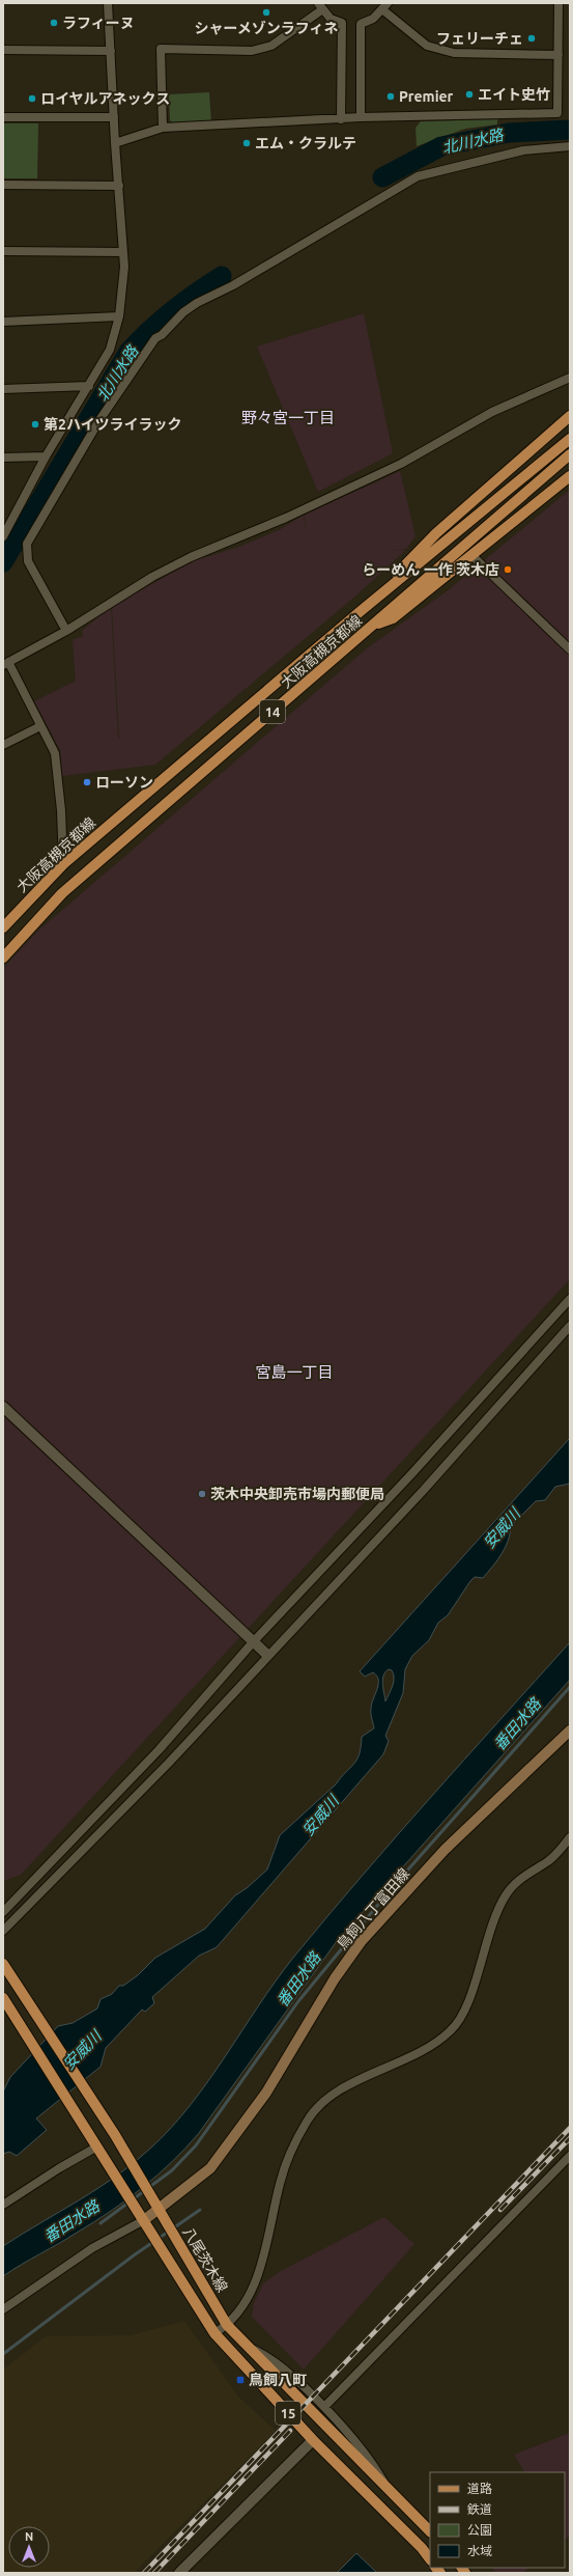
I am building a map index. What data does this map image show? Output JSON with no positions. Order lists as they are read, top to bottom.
{
  "streets": {
    "main road": [
      "大阪高槻京都線",
      "14",
      "鳥飼八丁富田線",
      "八尾茨木線",
      "15"
    ]
  },
  "crossings": [
    ["鳥飼八丁富田線", "八尾茨木線"],
    ["鳥飼八丁富田線", "15"]
  ],
  "districts": ["野々宮一丁目", "宮島一丁目"],
  "water": ["北川水路", "安威川", "番田水路"],
  "places": {
    "other": [
      "シャーメゾンラフィネ",
      "ラフィーヌ",
      "フェリーチェ",
      "エイト史竹",
      "Premier",
      "ロイヤルアネックス",
      "エム・クラルテ",
      "第2ハイツライラック",
      "らーめん 一作 茨木店",
      "ローソン",
      "茨木中央卸売市場内郵便局"
    ],
    "transit": ["鳥飼八町"]
  },
  "legend": [
    "道路",
    "鉄道",
    "公園",
    "水域"
  ],
  "north": "top"
}
